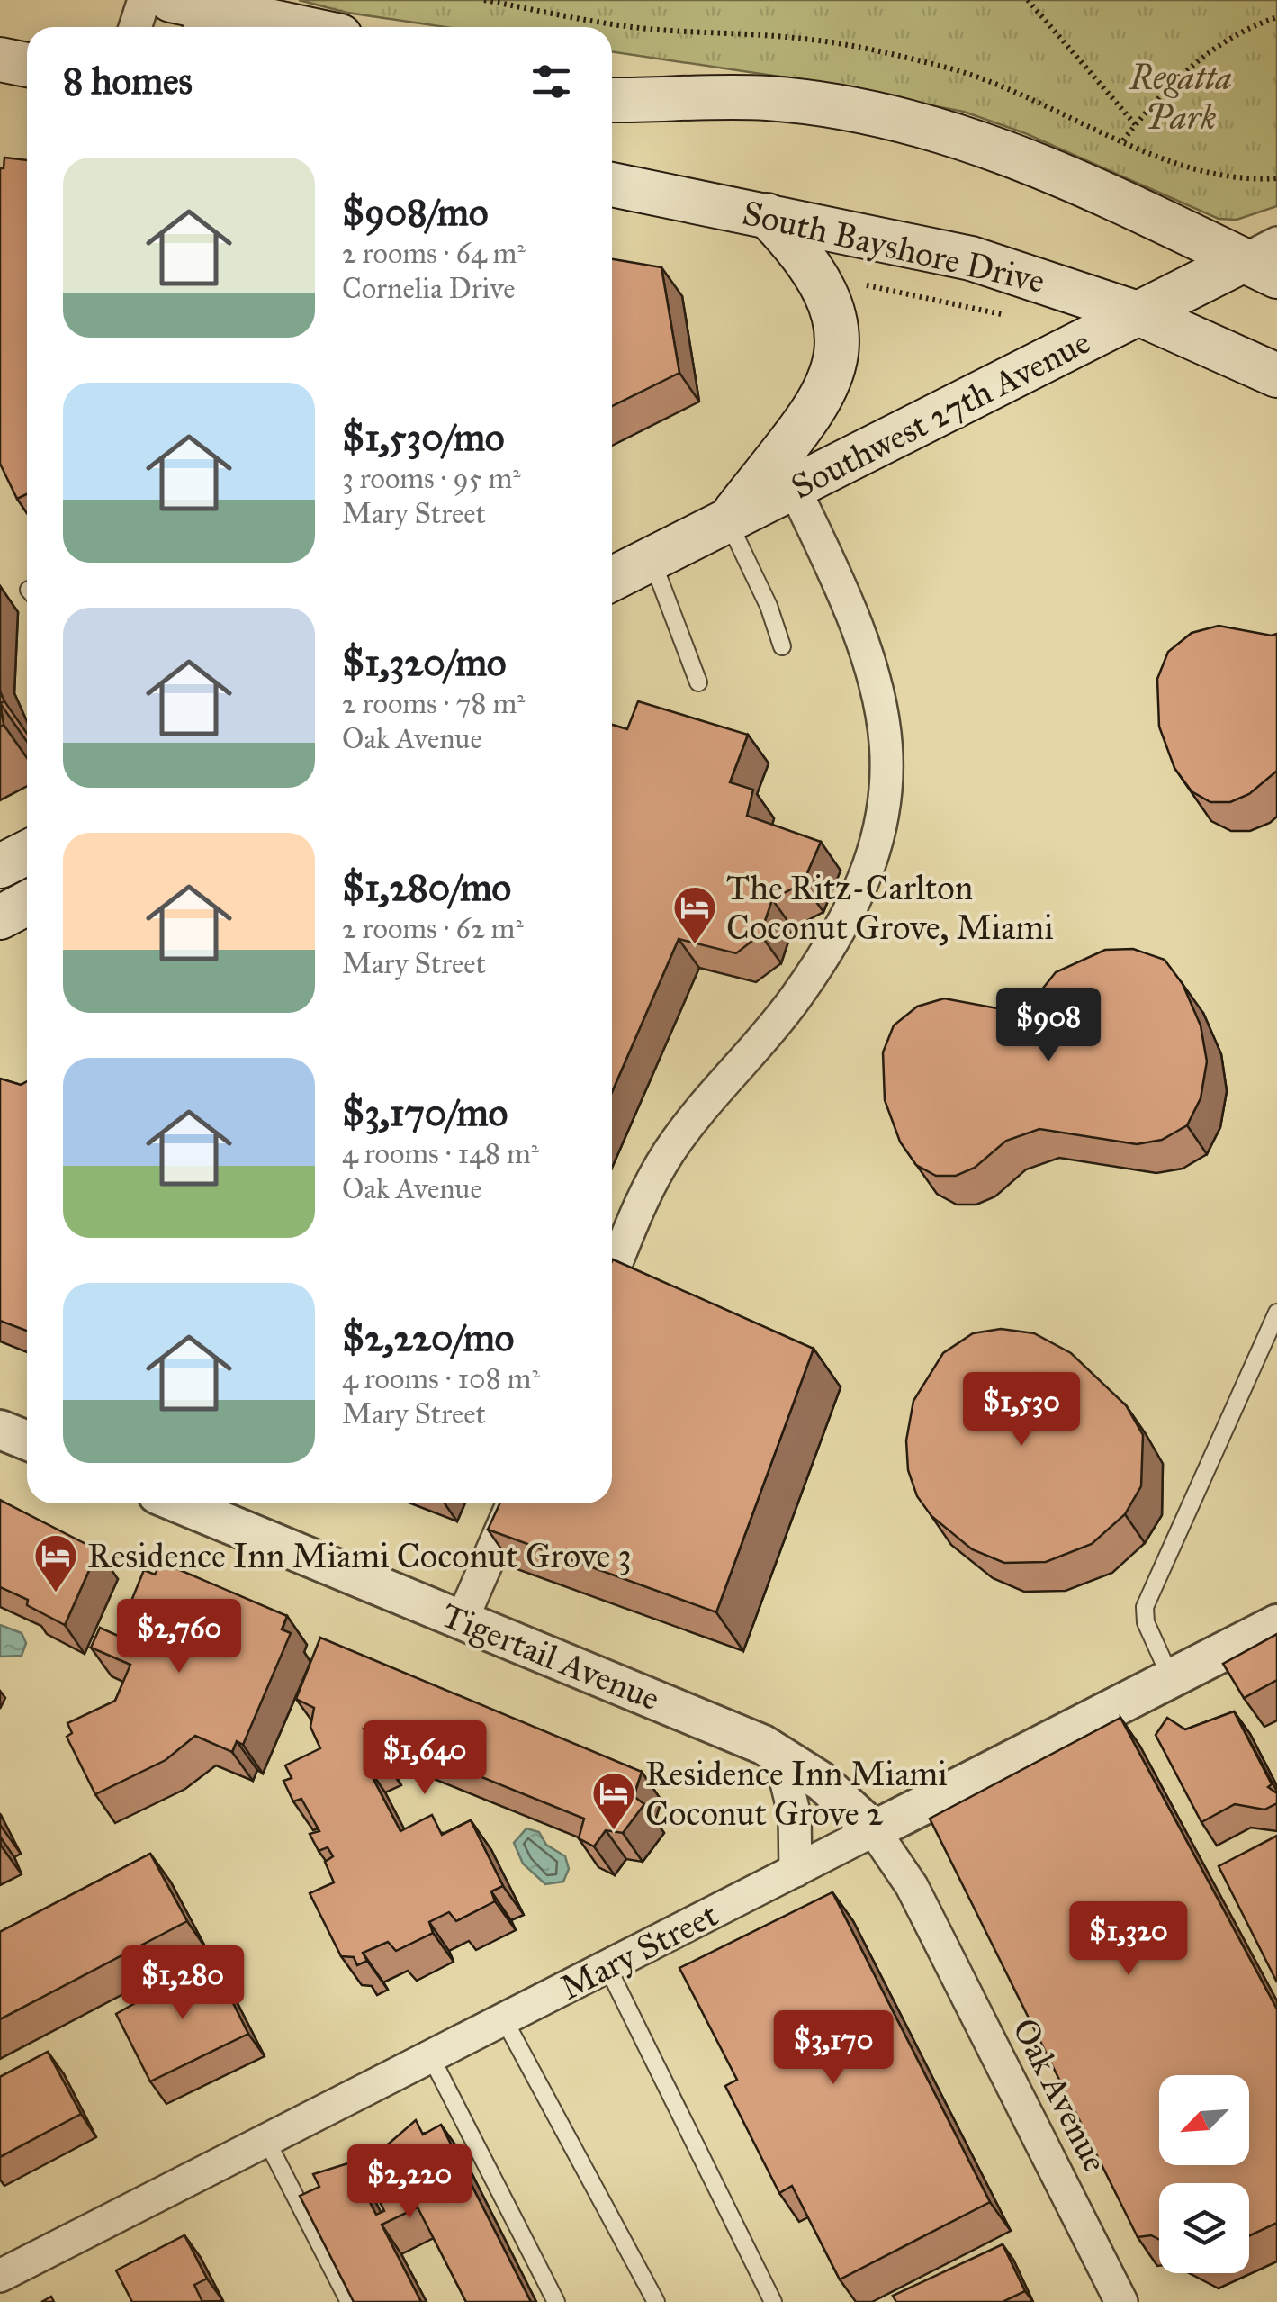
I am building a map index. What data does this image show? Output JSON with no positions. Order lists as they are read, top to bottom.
{
  "streets": {
    "main road": ["South Bayshore Drive", "Southwest 27th Avenue"],
    "street": ["Tigertail Avenue", "Mary Street", "Oak Avenue"]
  },
  "crossings": [
    ["South Bayshore Drive", "Southwest 27th Avenue"],
    ["Tigertail Avenue", "Mary Street"],
    ["Tigertail Avenue", "Oak Avenue"],
    ["Mary Street", "Oak Avenue"]
  ],
  "parks": ["Regatta Park"],
  "places": {
    "hotel": ["The Ritz-Carlton Coconut Grove, Miami", "Residence Inn Miami Coconut Grove 3", "Residence Inn Miami Coconut Grove 2"]
  },
  "north": "bottom left",
  "page": {
    "heading": "8 homes",
    "list": [
      {
        "name": "$908/mo",
        "note": "2 rooms · 64 m² · Cornelia Drive"
      },
      {
        "name": "$1,530/mo",
        "note": "3 rooms · 95 m² · Mary Street"
      },
      {
        "name": "$1,320/mo",
        "note": "2 rooms · 78 m² · Oak Avenue"
      },
      {
        "name": "$1,280/mo",
        "note": "2 rooms · 62 m² · Mary Street"
      },
      {
        "name": "$3,170/mo",
        "note": "4 rooms · 148 m² · Oak Avenue"
      },
      {
        "name": "$2,220/mo",
        "note": "4 rooms · 108 m² · Mary Street"
      }
    ],
    "price": [
      "$908",
      "$1,530",
      "$2,760",
      "$1,640",
      "$1,320",
      "$1,280",
      "$3,170",
      "$2,220"
    ]
  }
}
